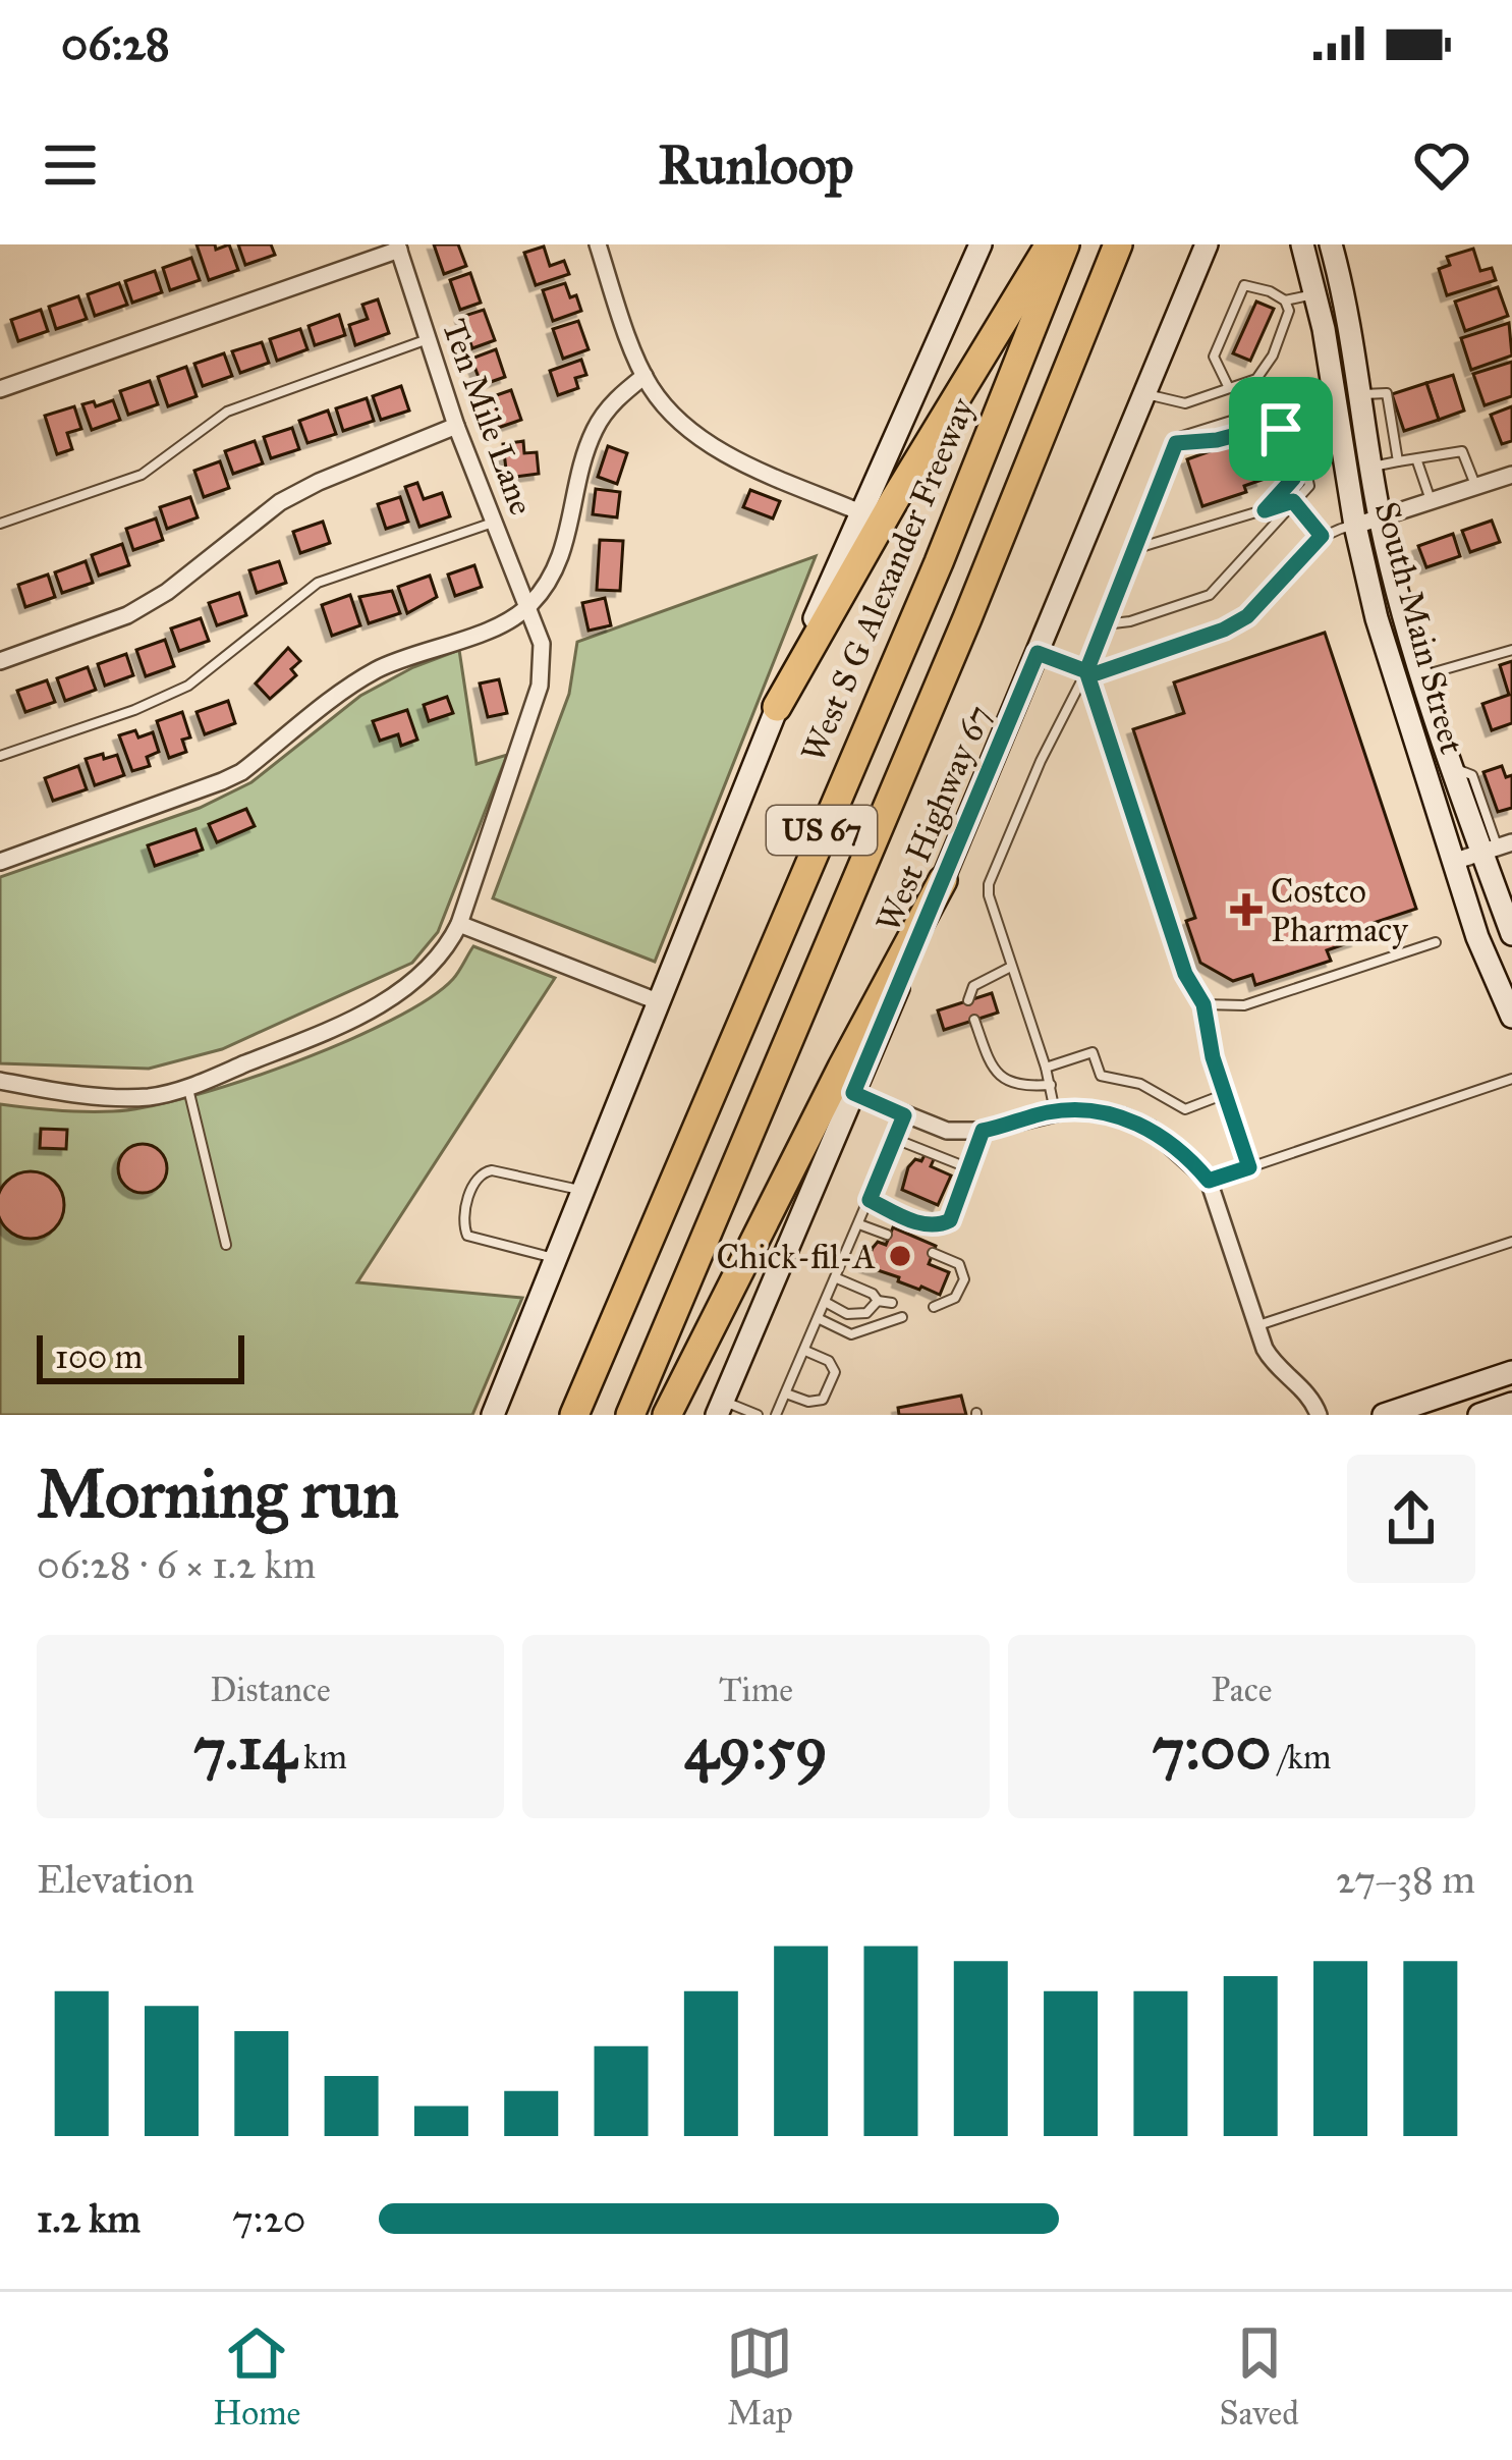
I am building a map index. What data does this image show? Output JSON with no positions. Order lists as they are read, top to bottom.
{
  "streets": {
    "highway": ["West S G Alexander Freeway", "US 67"],
    "main road": ["South Main Street", "West Highway 67"],
    "street": ["Ten Mile Lane"]
  },
  "places": {
    "health": ["Costco Pharmacy"],
    "other": ["Chick-fil-A"]
  },
  "scale_bar": "100 m",
  "page": {
    "status": "06:28",
    "header": "Runloop",
    "scale": "100 m",
    "heading": ["Morning run", "06:28 · 6 × 1.2 km"],
    "stats": [
      ["Distance", "7.14 km"],
      ["Time", "49:59"],
      ["Pace", "7:00 /km"]
    ],
    "chart": ["Elevation", "27–38 m"],
    "list": [
      {
        "name": "1.2 km",
        "note": "7:20"
      }
    ],
    "tabs": ["Home", "Map", "Saved"]
  }
}
